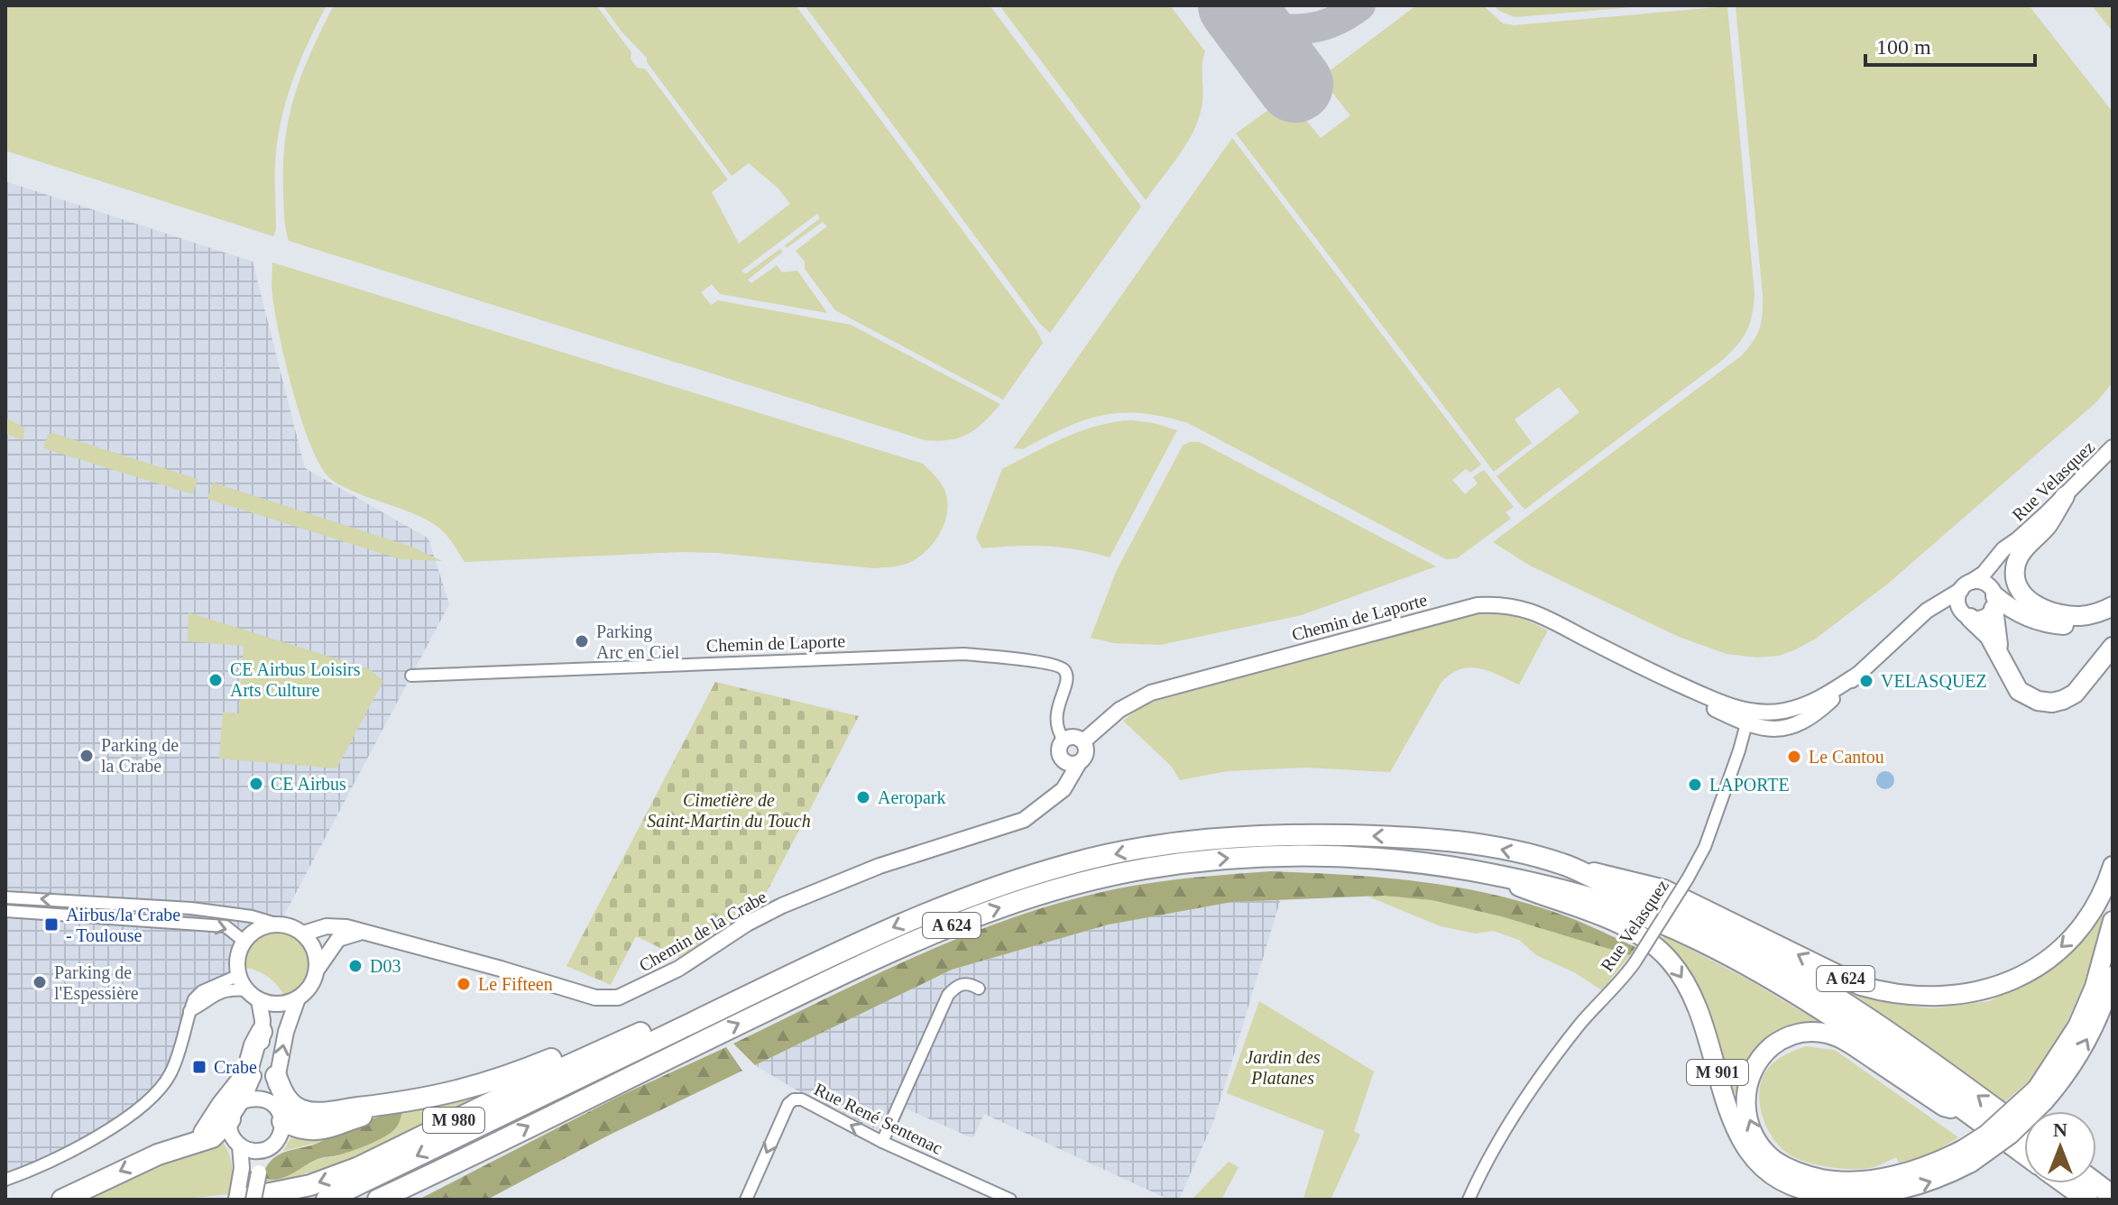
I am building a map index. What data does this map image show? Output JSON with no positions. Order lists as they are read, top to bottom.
{
  "streets": {
    "highway": ["A 624", "M 901", "M 980"],
    "street": [
      "Rue Velasquez",
      "Chemin de Laporte",
      "Chemin de la Crabe",
      "Rue René Sentenac"
    ]
  },
  "crossings": [
    ["Rue Velasquez", "Chemin de Laporte"],
    ["Chemin de Laporte", "Chemin de la Crabe"],
    ["A 624", "M 901"],
    ["A 624", "M 980"]
  ],
  "parks": ["Cimetière de Saint-Martin du Touch", "Jardin des Platanes"],
  "places": {
    "other": [
      "Parking Arc en Ciel",
      "CE Airbus Loisirs Arts Culture",
      "VELASQUEZ",
      "Parking de la Crabe",
      "Le Cantou",
      "CE Airbus",
      "LAPORTE",
      "Aeropark",
      "D03",
      "Parking de l'Espessière",
      "Le Fifteen"
    ],
    "transit": ["Airbus/la Crabe - Toulouse", "Crabe"]
  },
  "scale_bar": "100 m",
  "north": "top"
}
